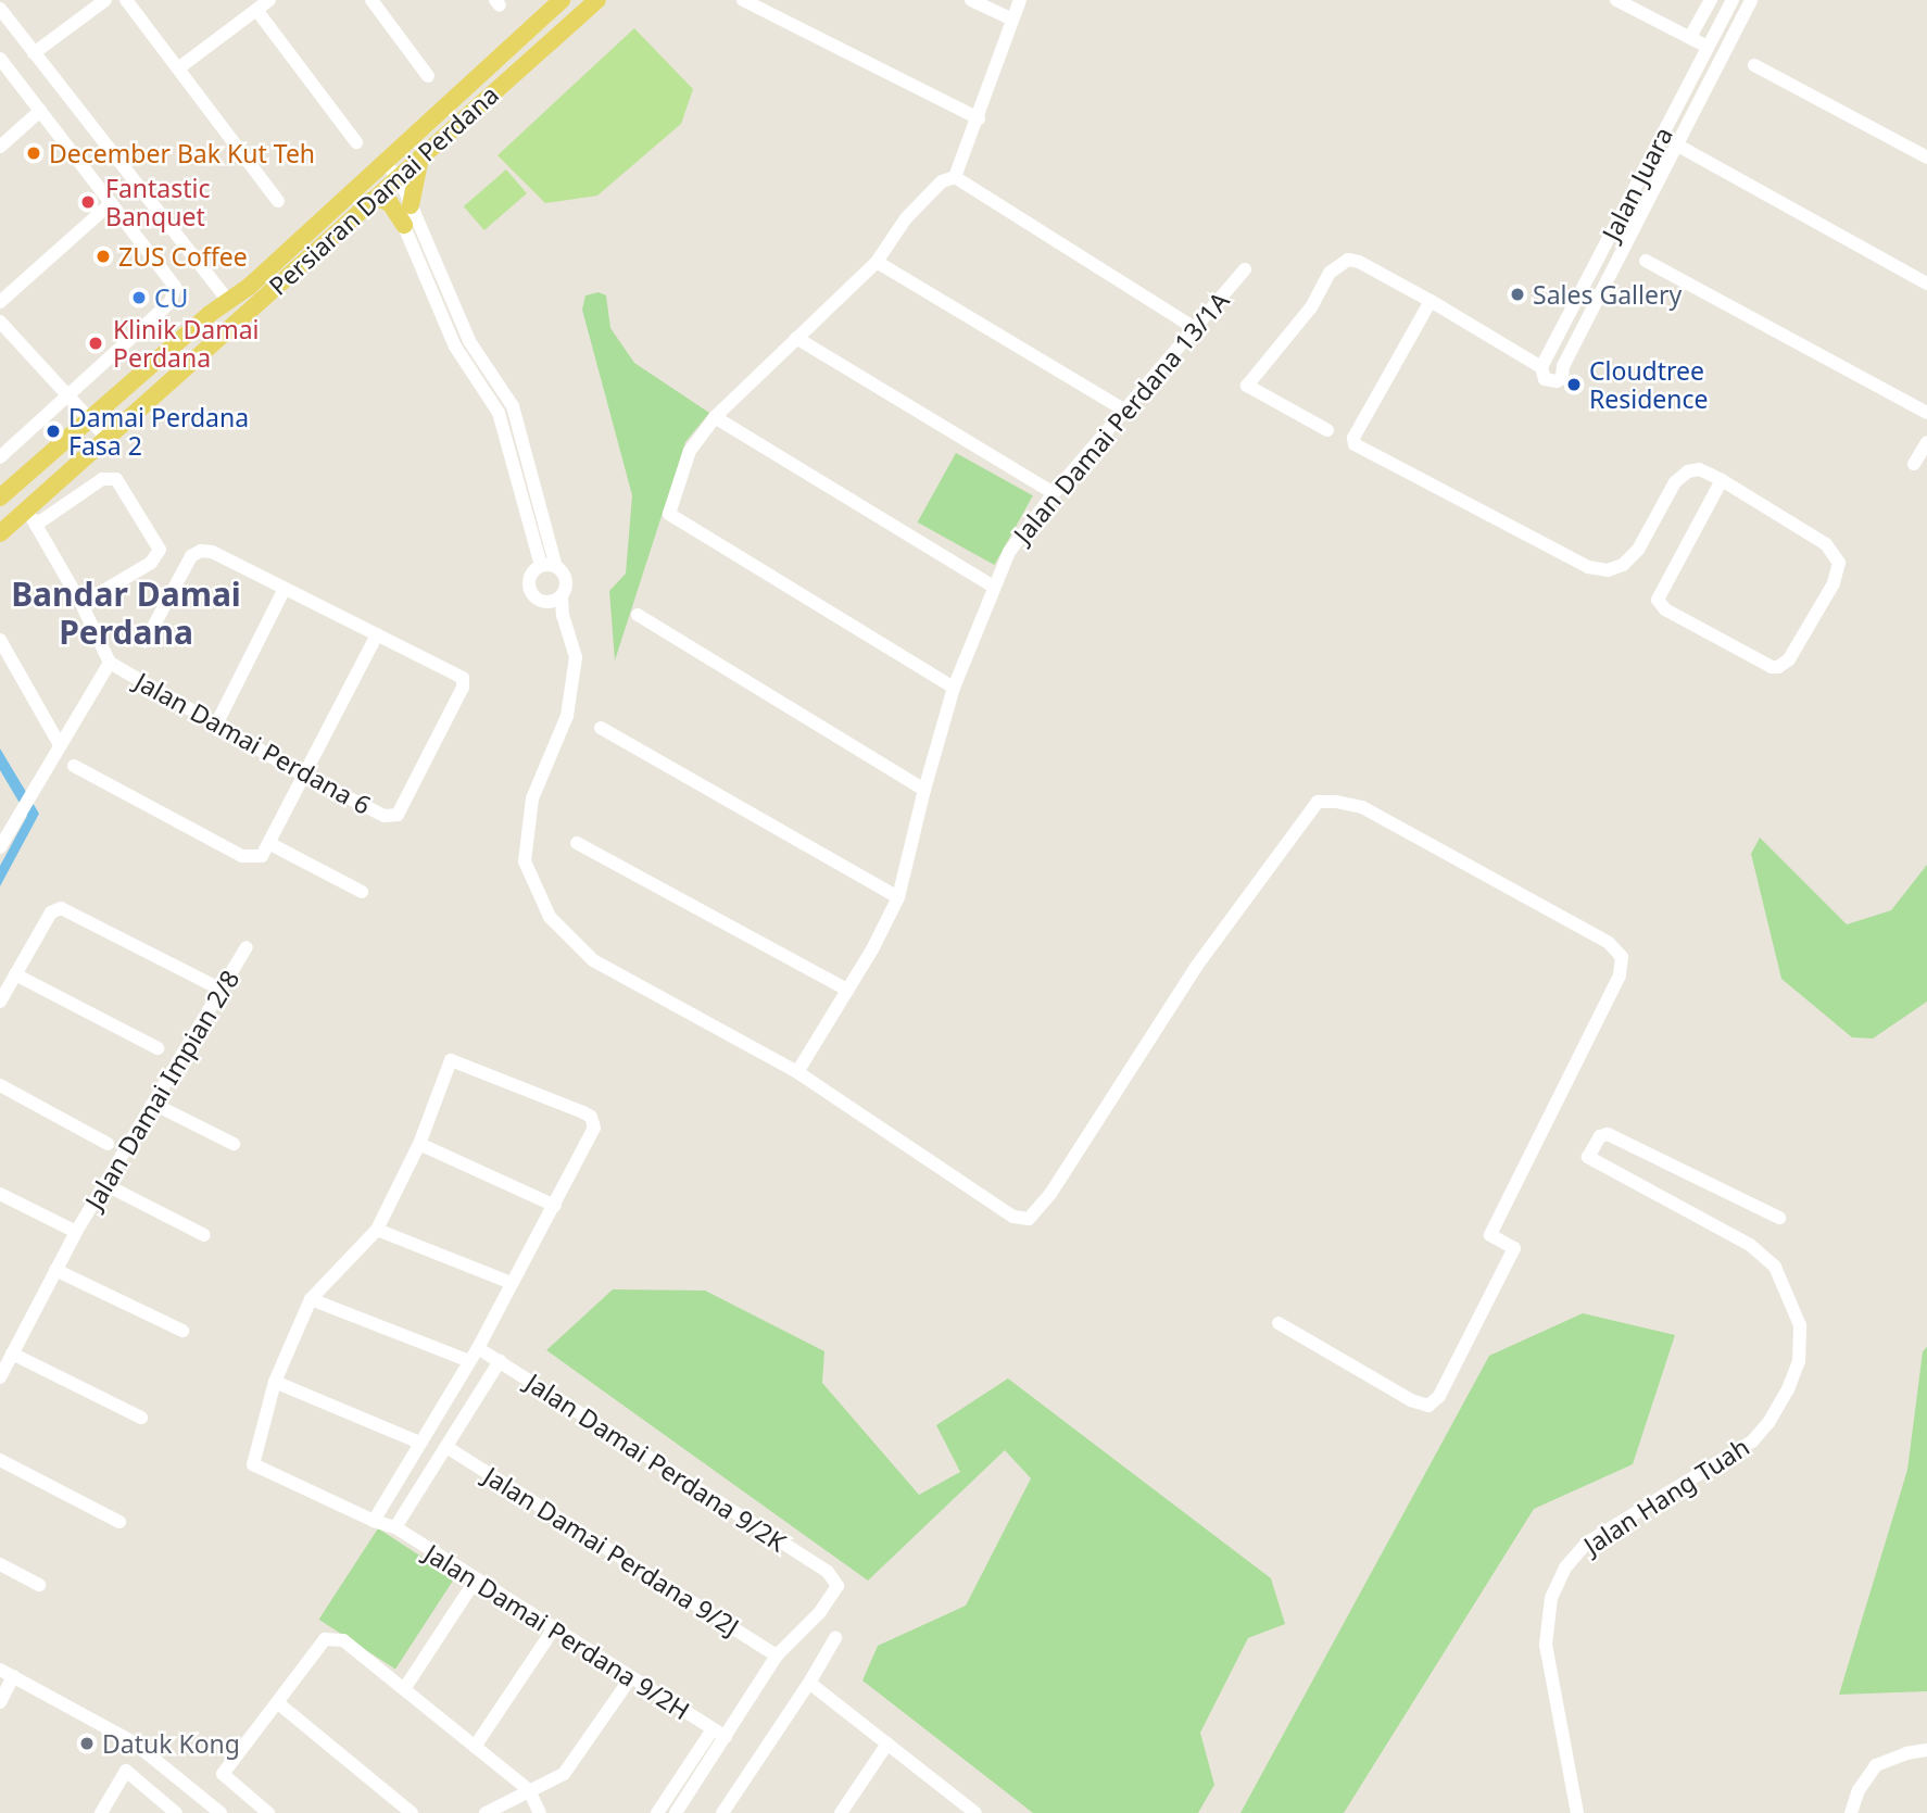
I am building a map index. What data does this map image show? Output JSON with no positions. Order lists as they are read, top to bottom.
{
  "streets": {
    "main road": ["Persiaran Damai Perdana"],
    "street": [
      "Jalan Juara",
      "Jalan Damai Perdana 13/1A",
      "Jalan Damai Perdana 6",
      "Jalan Damai Impian 2/8",
      "Jalan Damai Perdana 9/2K",
      "Jalan Hang Tuah",
      "Jalan Damai Perdana 9/2J",
      "Jalan Damai Perdana 9/2H"
    ]
  },
  "crossings": [
    ["Jalan Damai Perdana 9/2K", "Jalan Damai Perdana 9/2J"]
  ],
  "districts": ["Bandar Damai Perdana"],
  "places": [
    "December Bak Kut Teh",
    "Fantastic Banquet",
    "ZUS Coffee",
    "Sales Gallery",
    "CU",
    "Klinik Damai Perdana",
    "Cloudtree Residence",
    "Damai Perdana Fasa 2",
    "Datuk Kong"
  ]
}
